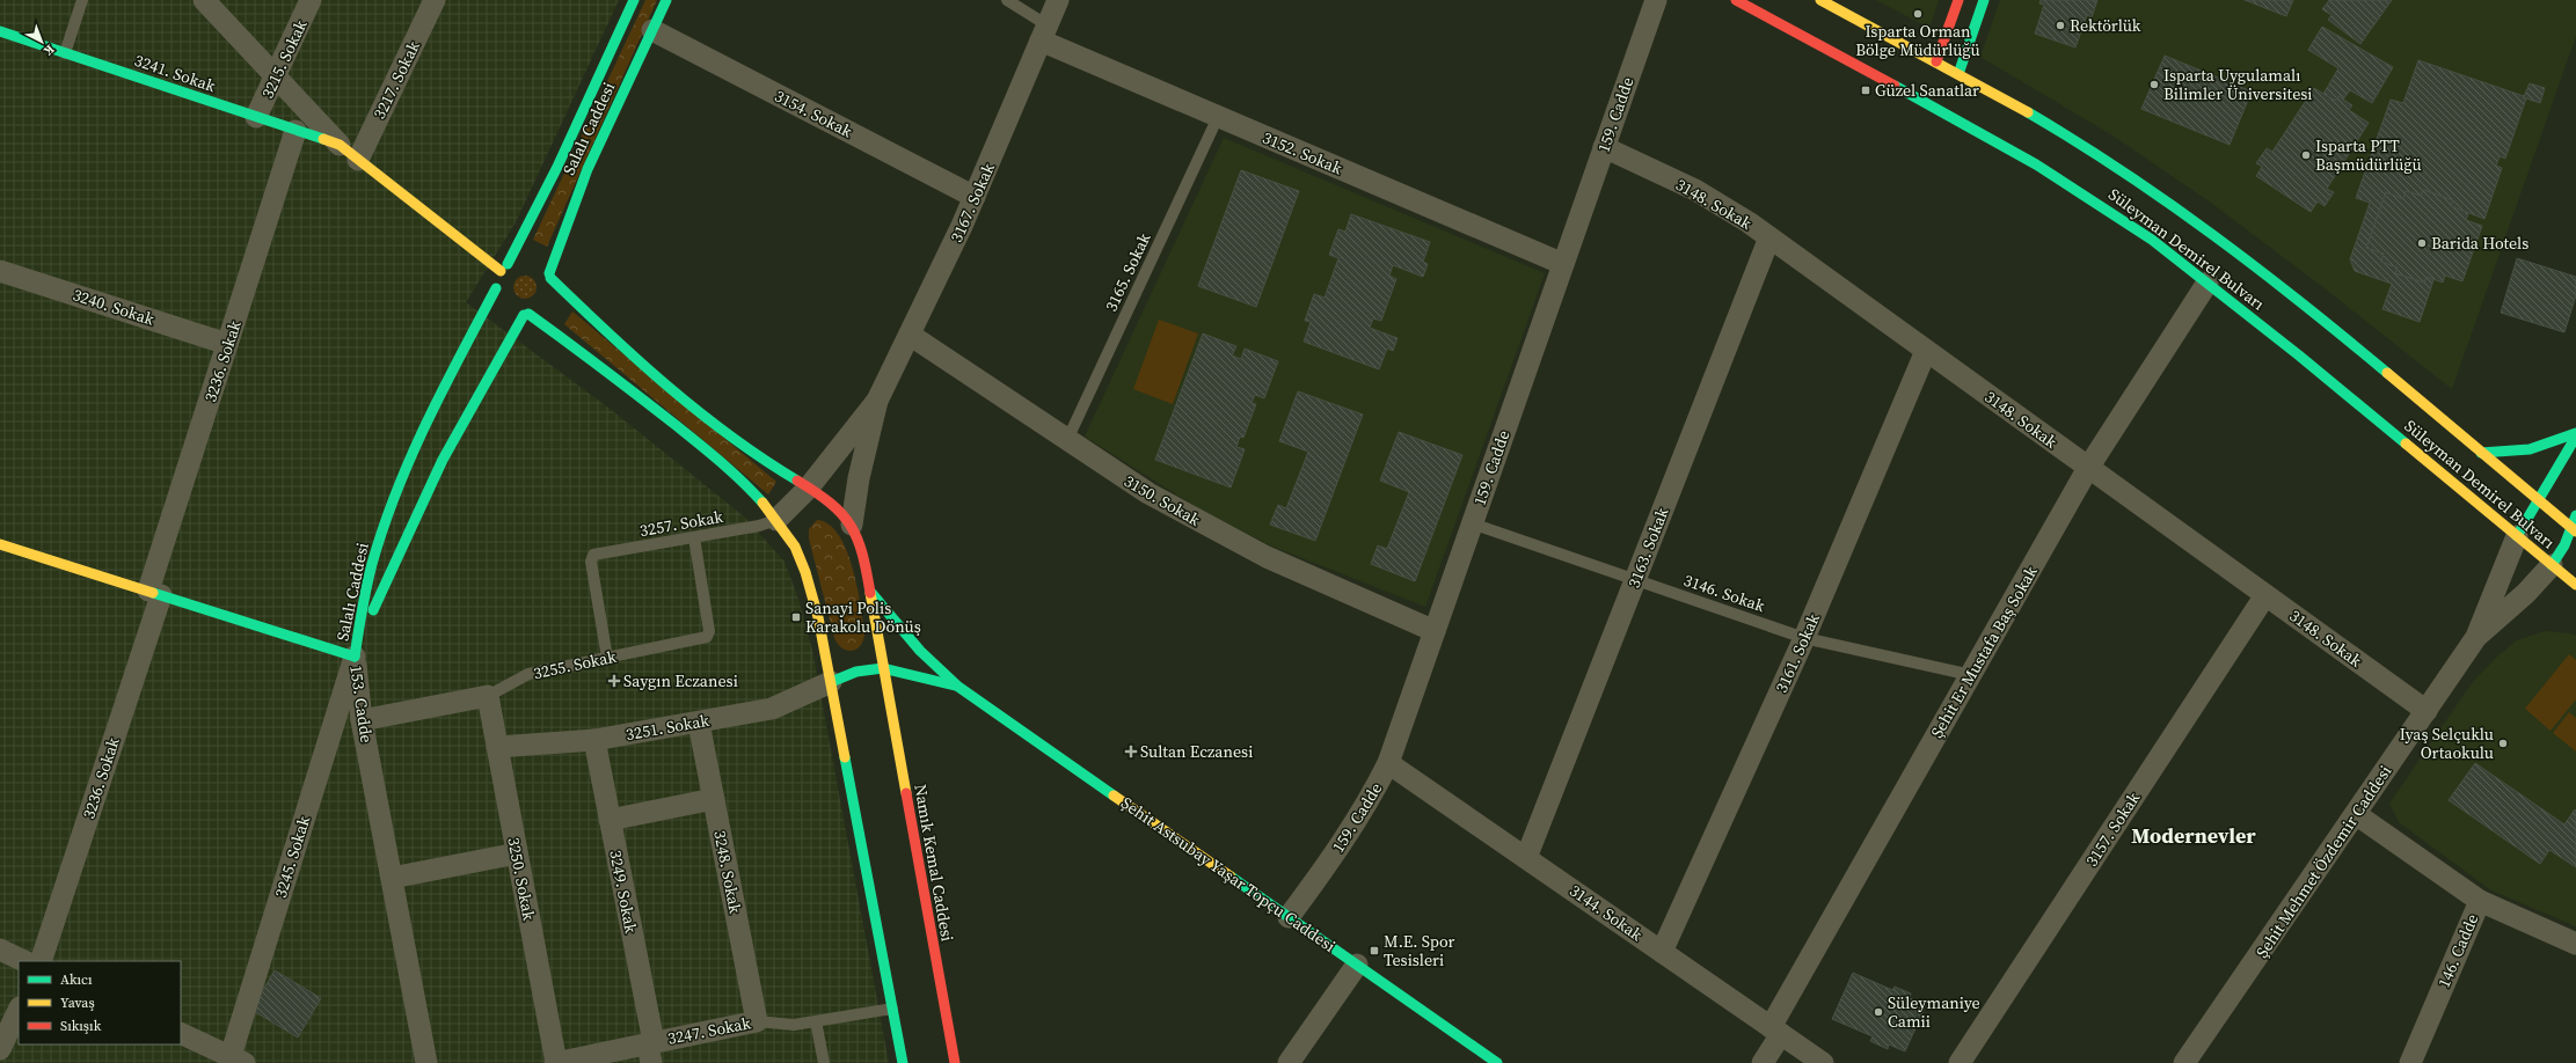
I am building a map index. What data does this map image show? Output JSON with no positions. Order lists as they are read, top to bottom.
{
  "streets": {
    "street": [
      "3215. Sokak",
      "3241. Sokak",
      "3217. Sokak",
      "3154. Sokak",
      "159. Cadde",
      "Salalı Caddesi",
      "3152. Sokak",
      "3167. Sokak",
      "3148. Sokak",
      "Süleyman Demirel Bulvarı",
      "3240. Sokak",
      "3236. Sokak",
      "3150. Sokak",
      "3163. Sokak",
      "Şehit Er Mustafa Baş Sokak",
      "3161. Sokak",
      "3255. Sokak",
      "153. Cadde",
      "3251. Sokak",
      "3157. Sokak",
      "3245. Sokak",
      "Şehit Mehmet Özdemir Caddesi",
      "Namık Kemal Caddesi",
      "3248. Sokak",
      "Şehit Astsubay Yaşar Topçu Caddesi",
      "3250. Sokak",
      "3249. Sokak",
      "3144. Sokak",
      "146. Cadde",
      "3247. Sokak"
    ],
    "lane": ["3165. Sokak", "3257. Sokak", "3146. Sokak"]
  },
  "crossings": [
    ["3215. Sokak", "3241. Sokak"],
    ["3241. Sokak", "3236. Sokak"],
    ["3154. Sokak", "Salalı Caddesi"],
    ["3154. Sokak", "3167. Sokak"],
    ["159. Cadde", "3152. Sokak"],
    ["159. Cadde", "3148. Sokak"],
    ["159. Cadde", "3150. Sokak"],
    ["159. Cadde", "3146. Sokak"],
    ["159. Cadde", "Şehit Astsubay Yaşar Topçu Caddesi"],
    ["159. Cadde", "3144. Sokak"],
    ["Salalı Caddesi", "153. Cadde"],
    ["Salalı Caddesi", "3245. Sokak"],
    ["Salalı Caddesi", "Şehit Astsubay Yaşar Topçu Caddesi"],
    ["3152. Sokak", "3167. Sokak"],
    ["3152. Sokak", "3165. Sokak"],
    ["3167. Sokak", "3150. Sokak"],
    ["3167. Sokak", "3257. Sokak"],
    ["3167. Sokak", "Şehit Astsubay Yaşar Topçu Caddesi"],
    ["3148. Sokak", "3163. Sokak"],
    ["3148. Sokak", "Şehit Er Mustafa Baş Sokak"],
    ["3148. Sokak", "3161. Sokak"],
    ["3148. Sokak", "3157. Sokak"],
    ["3148. Sokak", "Şehit Mehmet Özdemir Caddesi"],
    ["Süleyman Demirel Bulvarı", "Şehit Er Mustafa Baş Sokak"],
    ["Süleyman Demirel Bulvarı", "Şehit Mehmet Özdemir Caddesi"],
    ["3165. Sokak", "3150. Sokak"],
    ["3240. Sokak", "3236. Sokak"],
    ["3236. Sokak", "153. Cadde"],
    ["3257. Sokak", "3255. Sokak"],
    ["3163. Sokak", "3146. Sokak"],
    ["3163. Sokak", "3144. Sokak"],
    ["3146. Sokak", "Şehit Er Mustafa Baş Sokak"],
    ["3146. Sokak", "3161. Sokak"],
    ["Şehit Er Mustafa Baş Sokak", "3144. Sokak"],
    ["3161. Sokak", "3144. Sokak"],
    ["3255. Sokak", "153. Cadde"],
    ["3255. Sokak", "3250. Sokak"],
    ["153. Cadde", "3245. Sokak"],
    ["3251. Sokak", "3248. Sokak"],
    ["3251. Sokak", "Şehit Astsubay Yaşar Topçu Caddesi"],
    ["3251. Sokak", "3250. Sokak"],
    ["3251. Sokak", "3249. Sokak"],
    ["Şehit Mehmet Özdemir Caddesi", "146. Cadde"],
    ["Namık Kemal Caddesi", "Şehit Astsubay Yaşar Topçu Caddesi"],
    ["3248. Sokak", "3247. Sokak"],
    ["3250. Sokak", "3247. Sokak"],
    ["3249. Sokak", "3247. Sokak"]
  ],
  "districts": ["Modernevler"],
  "places": {
    "other": [
      "Isparta Orman Bölge Müdürlüğü",
      "Rektörlük",
      "Isparta Uygulamalı Bilimler Üniversitesi",
      "Isparta PTT Başmüdürlüğü",
      "Barida Hotels",
      "Iyaş Selçuklu Ortaokulu",
      "Süleymaniye Camii"
    ],
    "transit": ["Güzel Sanatlar", "Sanayi Polis Karakolu Dönüş", "M.E. Spor Tesisleri"],
    "health": ["Saygın Eczanesi", "Sultan Eczanesi"]
  },
  "legend": ["Akıcı", "Yavaş", "Sıkışık"],
  "north": "bottom right"
}
